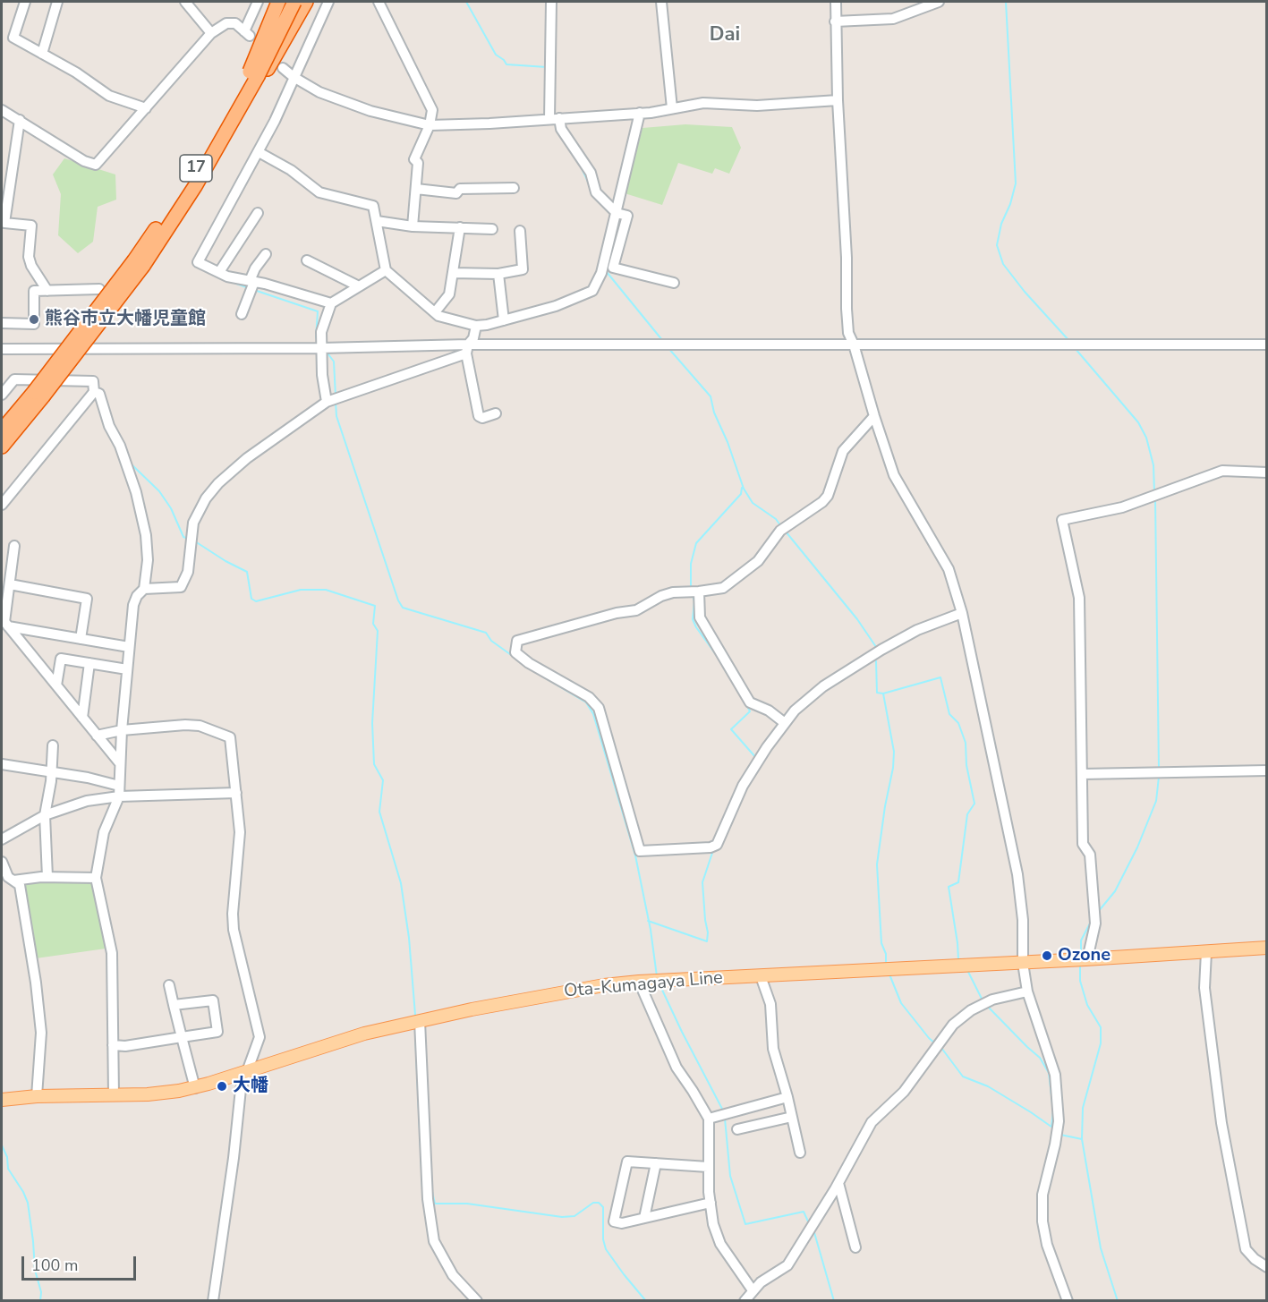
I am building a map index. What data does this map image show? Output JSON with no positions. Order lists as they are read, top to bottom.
{
  "streets": {
    "highway": ["17"],
    "main road": ["Ota-Kumagaya Line"]
  },
  "districts": ["Dai"],
  "places": ["熊谷市立大幡児童館", "Ozone", "大幡"],
  "scale_bar": "100 m"
}
